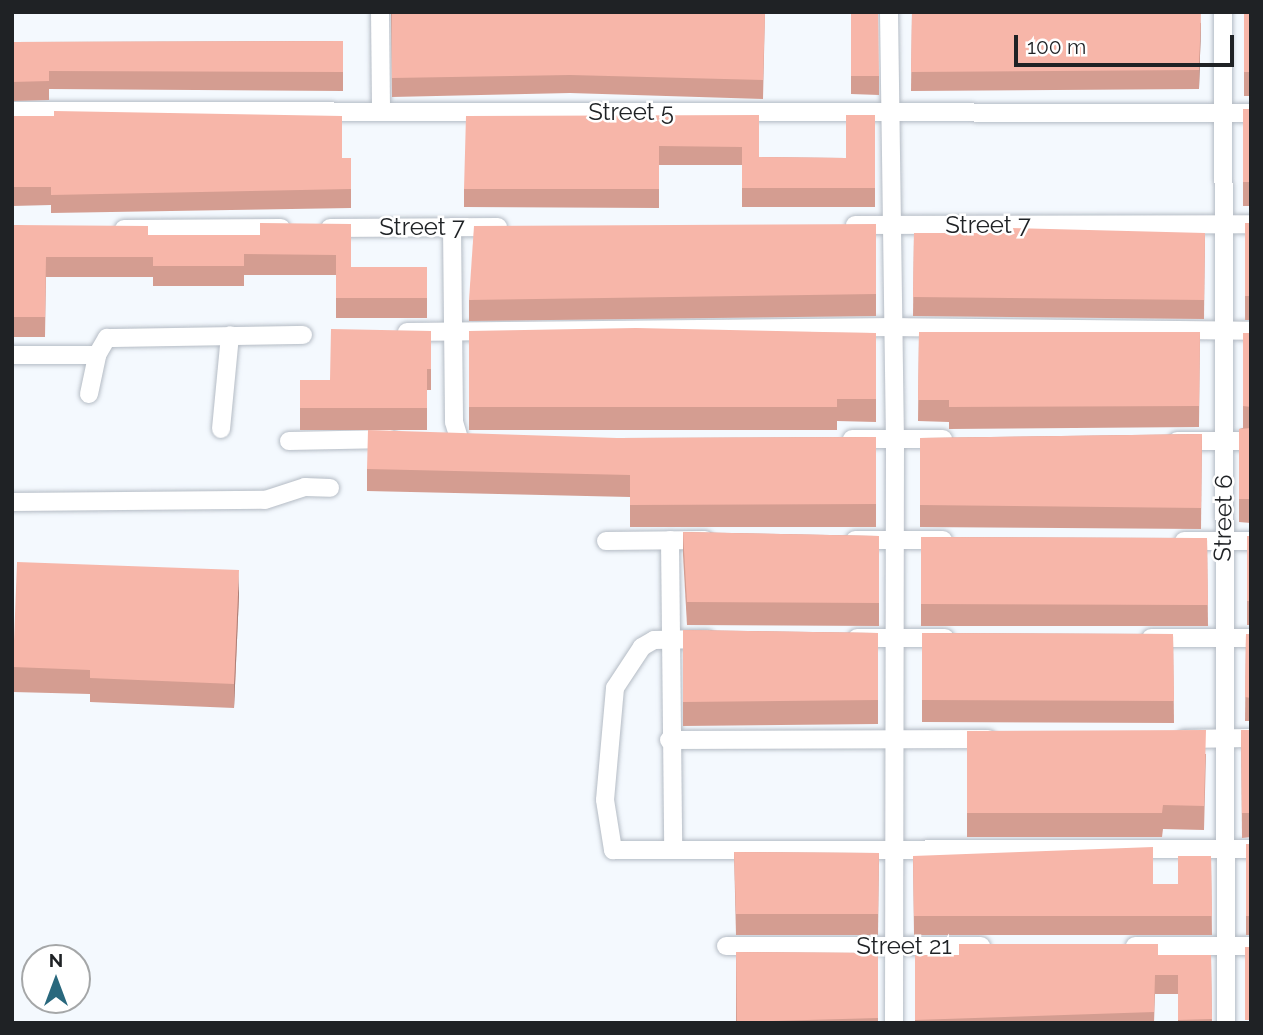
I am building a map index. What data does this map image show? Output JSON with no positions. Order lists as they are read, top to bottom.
{
  "streets": {
    "street": [
      "Street 5",
      "Street 7",
      "Street 6",
      "Street 21"
    ]
  },
  "crossings": [
    ["Street 5", "Street 6"],
    ["Street 7", "Street 6"]
  ],
  "scale_bar": "100 m",
  "north": "top"
}
